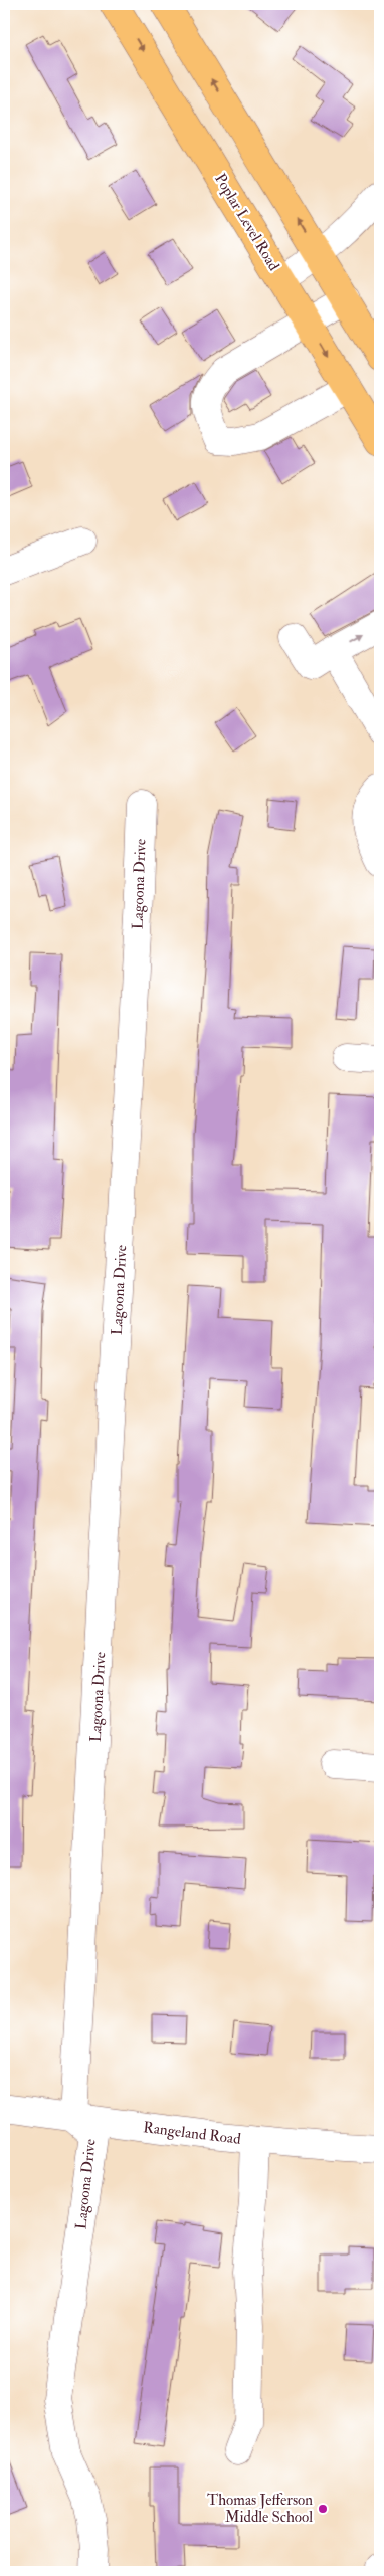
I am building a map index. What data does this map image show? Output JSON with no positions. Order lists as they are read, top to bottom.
{
  "streets": {
    "main road": ["Poplar Level Road"],
    "street": ["Lagoona Drive", "Rangeland Road"]
  },
  "crossings": [
    ["Lagoona Drive", "Rangeland Road"]
  ],
  "places": ["Thomas Jefferson Middle School"]
}
